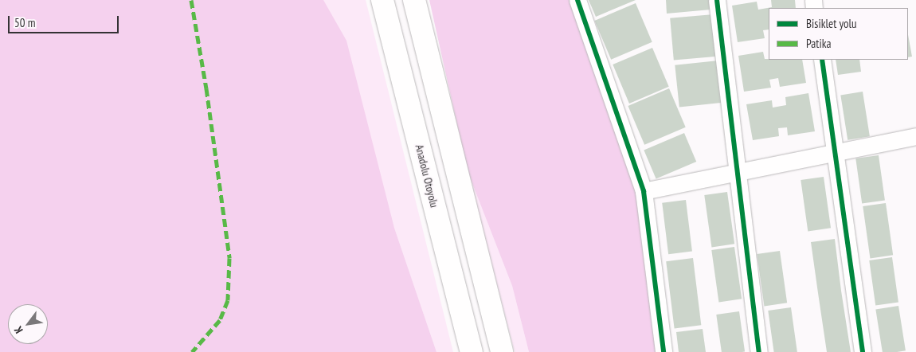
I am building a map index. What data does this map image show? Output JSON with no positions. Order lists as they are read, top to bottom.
{
  "streets": {
    "highway": ["Anadolu Otoyolu"]
  },
  "legend": ["Bisiklet yolu", "Patika"],
  "scale_bar": "50 m",
  "north": "bottom left"
}
